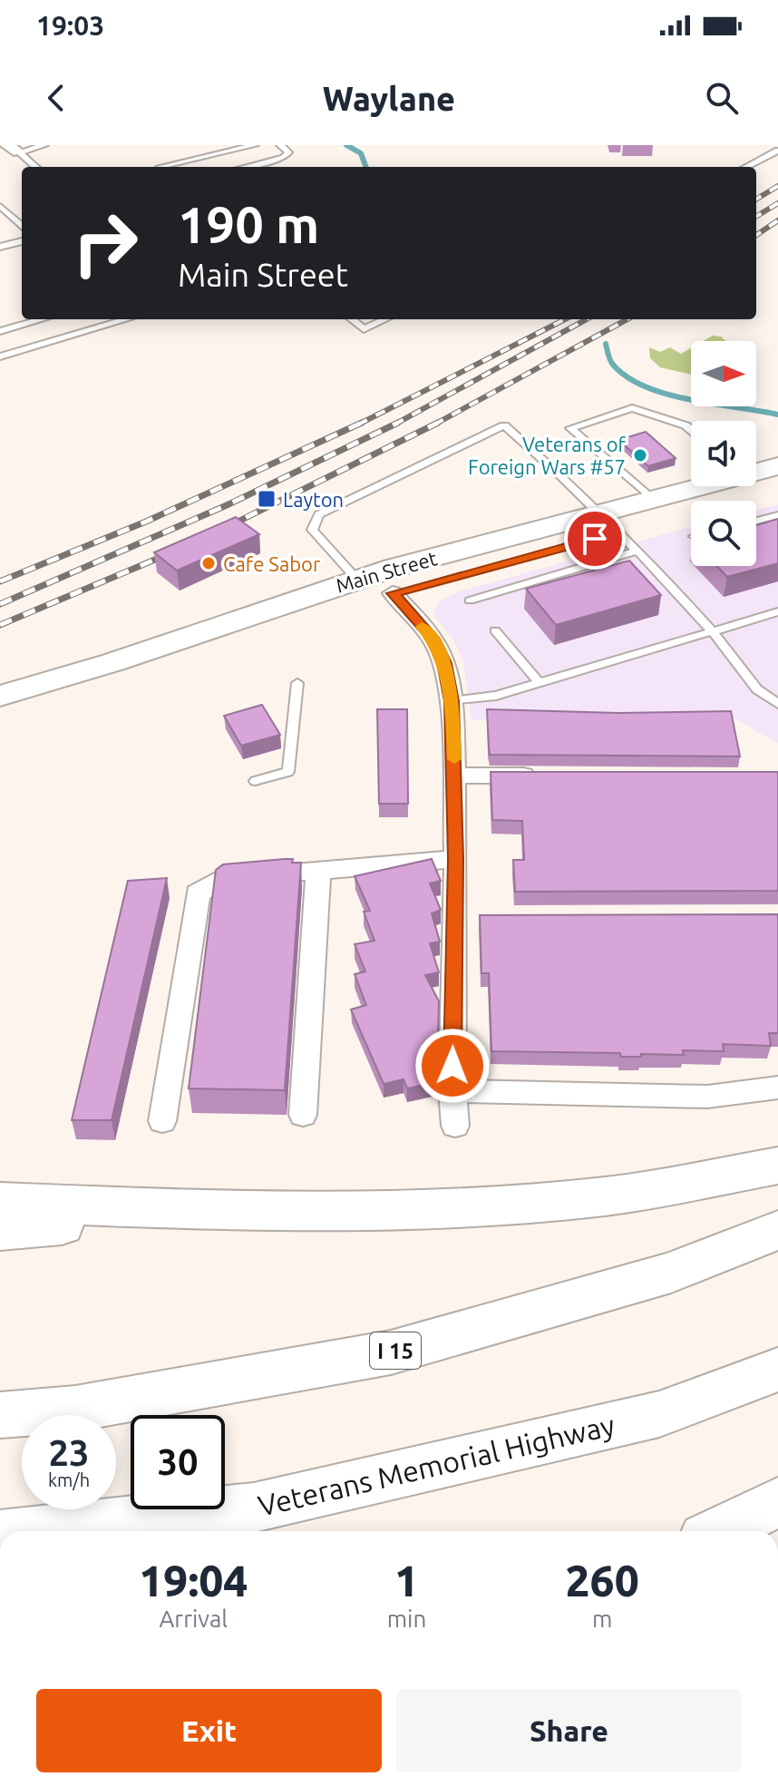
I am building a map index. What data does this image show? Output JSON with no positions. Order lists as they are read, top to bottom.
{
  "streets": {
    "highway": ["I 15", "Veterans Memorial Highway"],
    "main road": ["Main Street"]
  },
  "places": {
    "other": ["Veterans of Foreign Wars #57", "Cafe Sabor"],
    "transit": ["Layton"]
  },
  "north": "right",
  "page": {
    "status": "19:03",
    "header": "Waylane",
    "turn": ["190 m", "Main Street"],
    "speed": "23 km/h",
    "limit": "30",
    "eta": [
      "19:04",
      "Arrival",
      "1",
      "min",
      "260",
      "m"
    ],
    "buttons": ["Exit", "Share"]
  }
}
